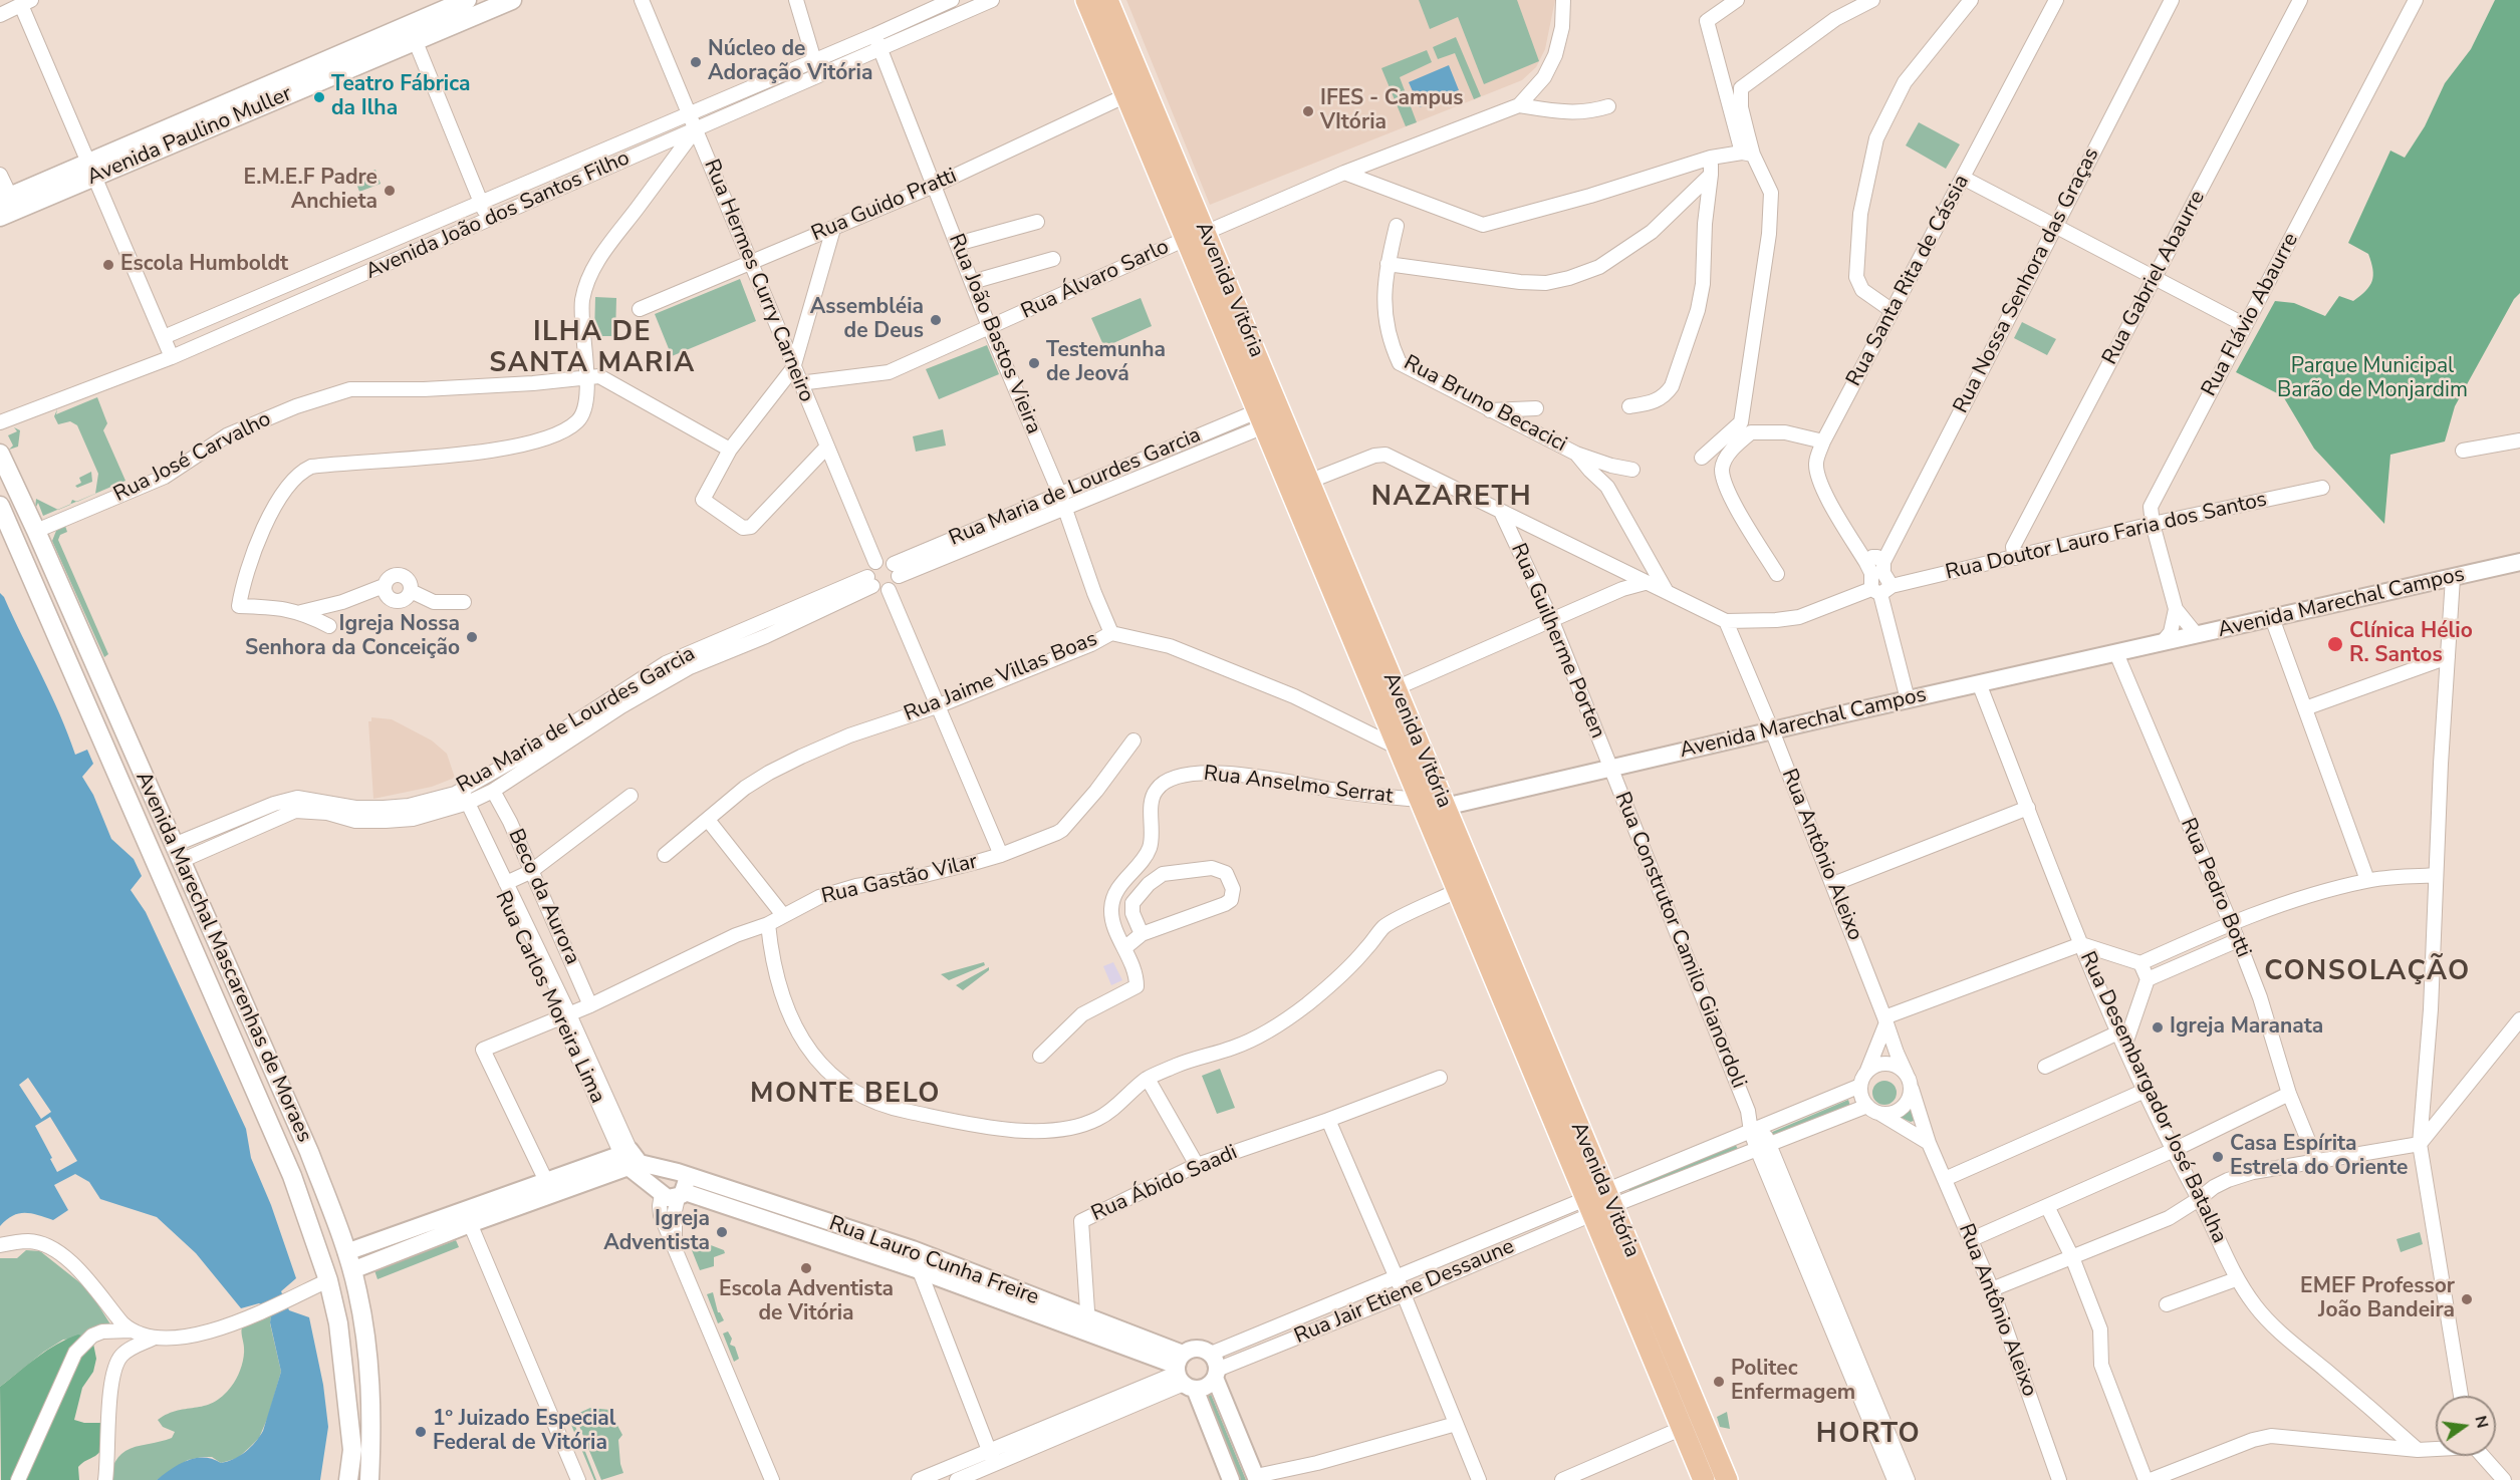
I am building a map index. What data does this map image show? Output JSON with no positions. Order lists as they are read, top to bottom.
{
  "streets": {
    "main road": ["Avenida Paulino Muller", "Avenida Vitória", "Avenida Marechal Mascarenhas de Moraes"],
    "street": [
      "Rua Guido Pratti",
      "Avenida João dos Santos Filho",
      "Rua Gabriel Abaurre",
      "Rua Álvaro Sarlo",
      "Rua Hermes Curry Carneiro",
      "Rua Santa Rita de Cássia",
      "Rua Nossa Senhora das Graças",
      "Rua Flávio Abaurre",
      "Rua João Bastos Vieira",
      "Rua Bruno Becacici",
      "Rua José Carvalho",
      "Rua Maria de Lourdes Garcia",
      "Rua Doutor Lauro Faria dos Santos",
      "Avenida Marechal Campos",
      "Rua Guilherme Porten",
      "Rua Jaime Villas Boas",
      "Rua Anselmo Serrat",
      "Rua Antônio Aleixo",
      "Rua Gastão Vilar",
      "Rua Pedro Botti",
      "Beco da Aurora",
      "Rua Construtor Camilo Gianordoli",
      "Rua Carlos Moreira Lima",
      "Rua Desembargador José Batalha",
      "Rua Ábido Saadi",
      "Rua Lauro Cunha Freire",
      "Rua Jair Etiene Dessaune"
    ]
  },
  "crossings": [
    ["Rua Guido Pratti", "Rua Hermes Curry Carneiro"],
    ["Rua Guido Pratti", "Avenida Vitória"],
    ["Rua Guido Pratti", "Rua João Bastos Vieira"],
    ["Avenida João dos Santos Filho", "Rua Hermes Curry Carneiro"],
    ["Avenida João dos Santos Filho", "Rua João Bastos Vieira"],
    ["Rua Gabriel Abaurre", "Rua Doutor Lauro Faria dos Santos"],
    ["Rua Álvaro Sarlo", "Rua Hermes Curry Carneiro"],
    ["Rua Álvaro Sarlo", "Avenida Vitória"],
    ["Rua Álvaro Sarlo", "Rua João Bastos Vieira"],
    ["Rua Hermes Curry Carneiro", "Rua Maria de Lourdes Garcia"],
    ["Avenida Vitória", "Rua Maria de Lourdes Garcia"],
    ["Avenida Vitória", "Avenida Marechal Campos"],
    ["Avenida Vitória", "Rua Jaime Villas Boas"],
    ["Avenida Vitória", "Rua Anselmo Serrat"],
    ["Avenida Vitória", "Rua Jair Etiene Dessaune"],
    ["Rua Flávio Abaurre", "Rua Doutor Lauro Faria dos Santos"],
    ["Rua Flávio Abaurre", "Avenida Marechal Campos"],
    ["Rua João Bastos Vieira", "Rua Maria de Lourdes Garcia"],
    ["Rua João Bastos Vieira", "Rua Jaime Villas Boas"],
    ["Rua José Carvalho", "Avenida Marechal Mascarenhas de Moraes"],
    ["Rua Maria de Lourdes Garcia", "Beco da Aurora"],
    ["Rua Maria de Lourdes Garcia", "Avenida Marechal Mascarenhas de Moraes"],
    ["Rua Maria de Lourdes Garcia", "Rua Carlos Moreira Lima"],
    ["Rua Doutor Lauro Faria dos Santos", "Rua Antônio Aleixo"],
    ["Avenida Marechal Campos", "Rua Guilherme Porten"],
    ["Avenida Marechal Campos", "Rua Antônio Aleixo"],
    ["Avenida Marechal Campos", "Rua Pedro Botti"],
    ["Avenida Marechal Campos", "Rua Construtor Camilo Gianordoli"],
    ["Avenida Marechal Campos", "Rua Desembargador José Batalha"],
    ["Rua Guilherme Porten", "Rua Construtor Camilo Gianordoli"],
    ["Rua Gastão Vilar", "Beco da Aurora"],
    ["Rua Gastão Vilar", "Rua Carlos Moreira Lima"],
    ["Rua Ábido Saadi", "Rua Lauro Cunha Freire"],
    ["Rua Lauro Cunha Freire", "Rua Jair Etiene Dessaune"]
  ],
  "districts": [
    "ILHA DE SANTA MARIA",
    "NAZARETH",
    "CONSOLAÇÃO",
    "MONTE BELO",
    "HORTO"
  ],
  "parks": ["Parque Municipal Barão de Monjardim"],
  "places": [
    "Núcleo de Adoração Vitória",
    "Teatro Fábrica da Ilha",
    "IFES - Campus VItória",
    "E.M.E.F Padre Anchieta",
    "Escola Humboldt",
    "Assembléia de Deus",
    "Testemunha de Jeová",
    "Igreja Nossa Senhora da Conceição",
    "Clínica Hélio R. Santos",
    "Igreja Maranata",
    "Casa Espírita Estrela do Oriente",
    "Igreja Adventista",
    "Escola Adventista de Vitória",
    "EMEF Professor João Bandeira",
    "Politec Enfermagem",
    "1º Juizado Especial Federal de Vitória"
  ],
  "north": "right"
}
